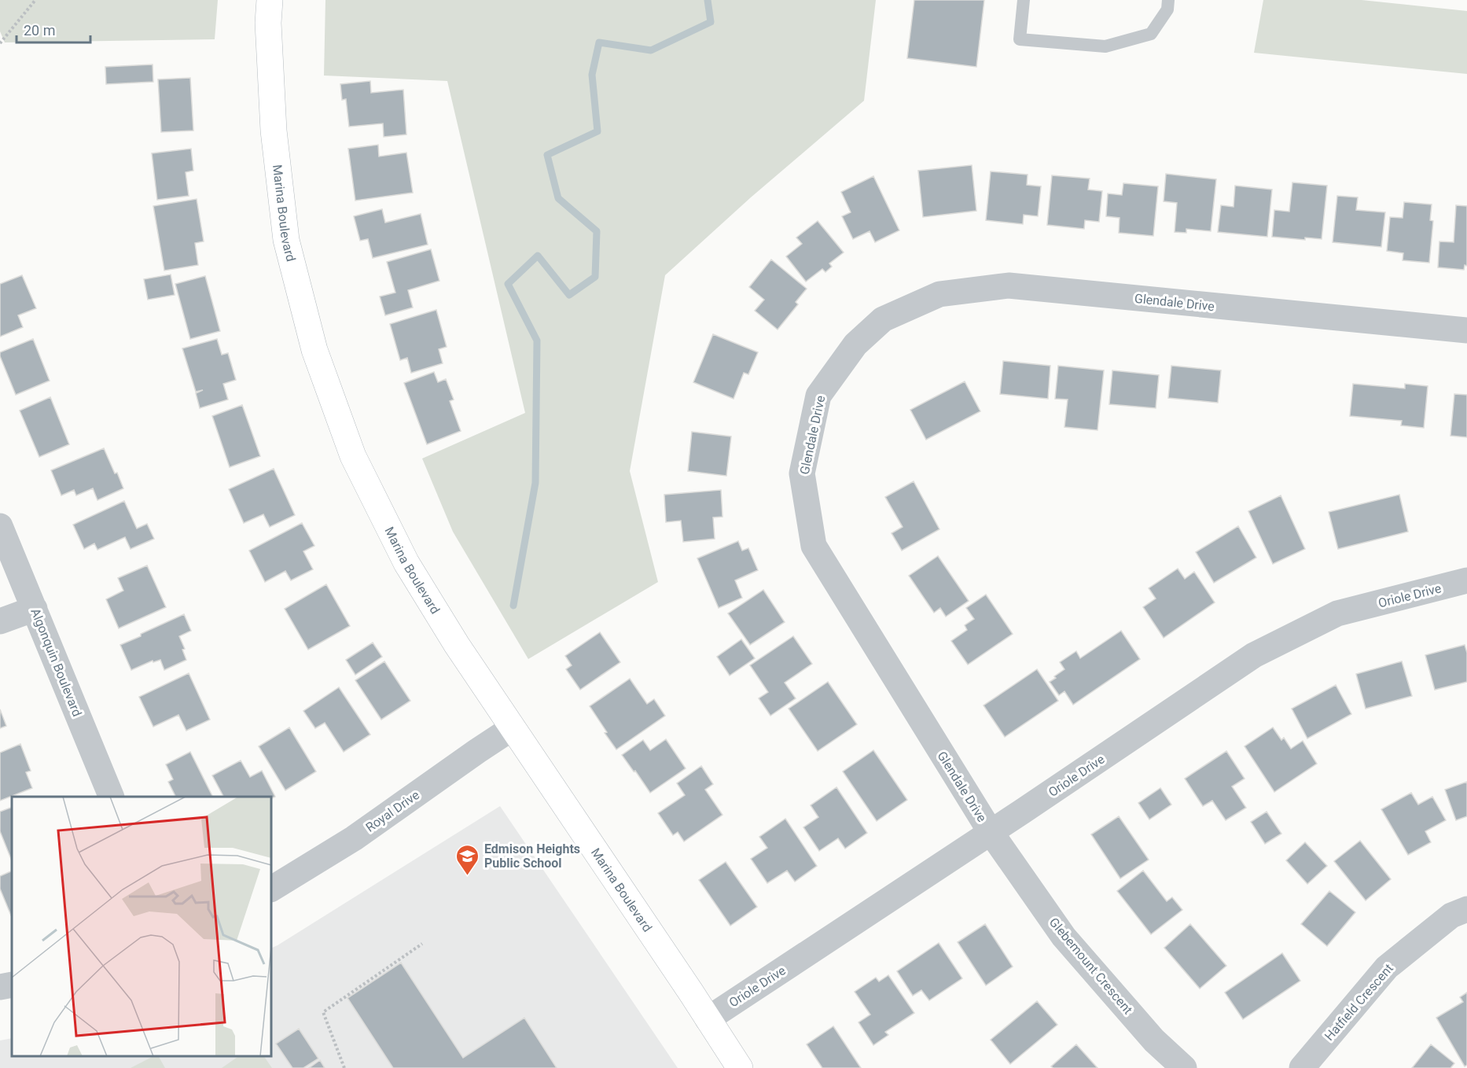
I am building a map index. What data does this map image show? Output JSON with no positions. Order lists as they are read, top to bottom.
{
  "streets": {
    "street": [
      "Marina Boulevard",
      "Glendale Drive",
      "Oriole Drive",
      "Algonquin Boulevard",
      "Royal Drive",
      "Glebemount Crescent",
      "Hatfield Crescent"
    ]
  },
  "crossings": [
    ["Marina Boulevard", "Oriole Drive"],
    ["Marina Boulevard", "Royal Drive"],
    ["Glendale Drive", "Oriole Drive"],
    ["Glendale Drive", "Glebemount Crescent"],
    ["Oriole Drive", "Glebemount Crescent"]
  ],
  "places": {
    "school or university": ["Edmison Heights Public School"]
  },
  "scale_bar": "20 m"
}
